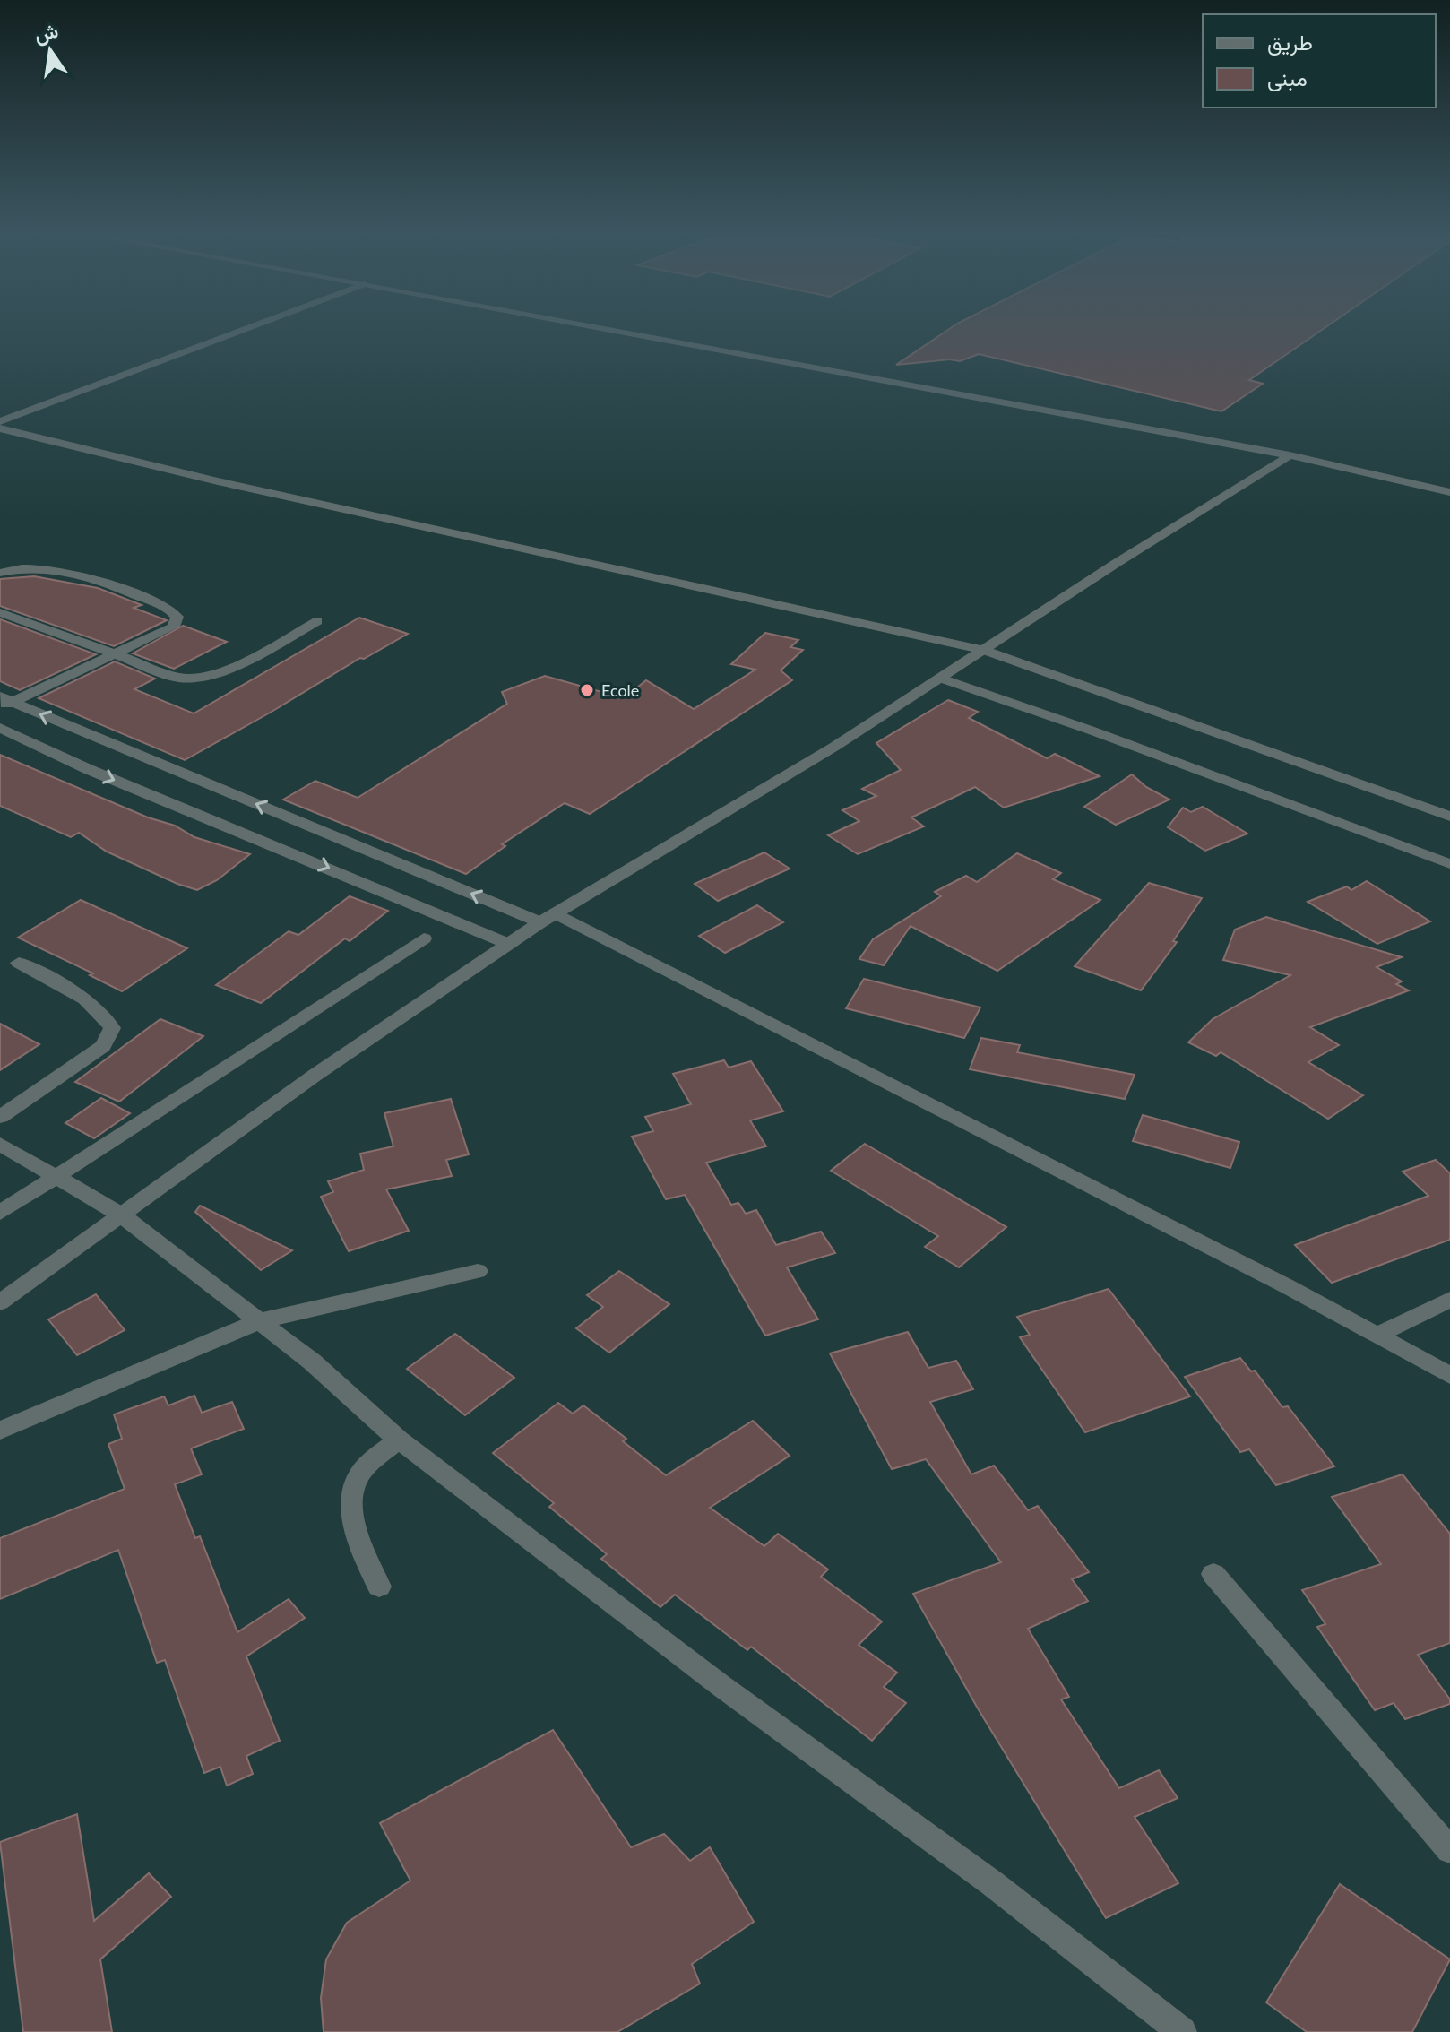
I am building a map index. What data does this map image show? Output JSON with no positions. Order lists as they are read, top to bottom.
{
  "places": ["Ecole"],
  "legend": ["طريق", "مبنى"],
  "north": "top"
}
